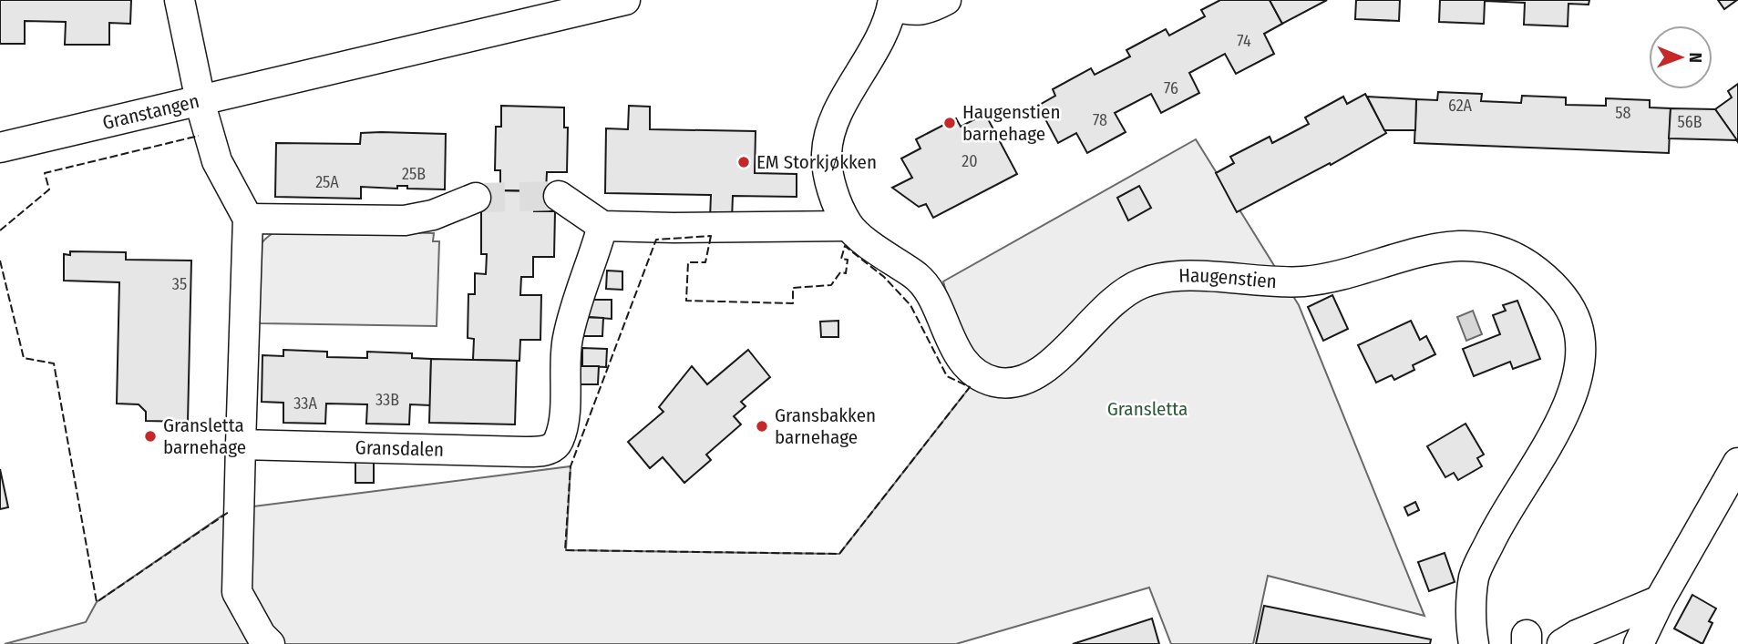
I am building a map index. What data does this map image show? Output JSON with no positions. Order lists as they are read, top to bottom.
{
  "streets": {
    "street": ["Granstangen", "Haugenstien", "Gransdalen"]
  },
  "parks": ["Gransletta"],
  "places": [
    "Haugenstien barnehage",
    "EM Storkjøkken",
    "Gransbakken barnehage",
    "Gransletta barnehage"
  ],
  "house_numbers": [
    "74",
    "76",
    "62A",
    "58",
    "78",
    "56B",
    "20",
    "25B",
    "25A",
    "35",
    "33B",
    "33A"
  ],
  "north": "right"
}
